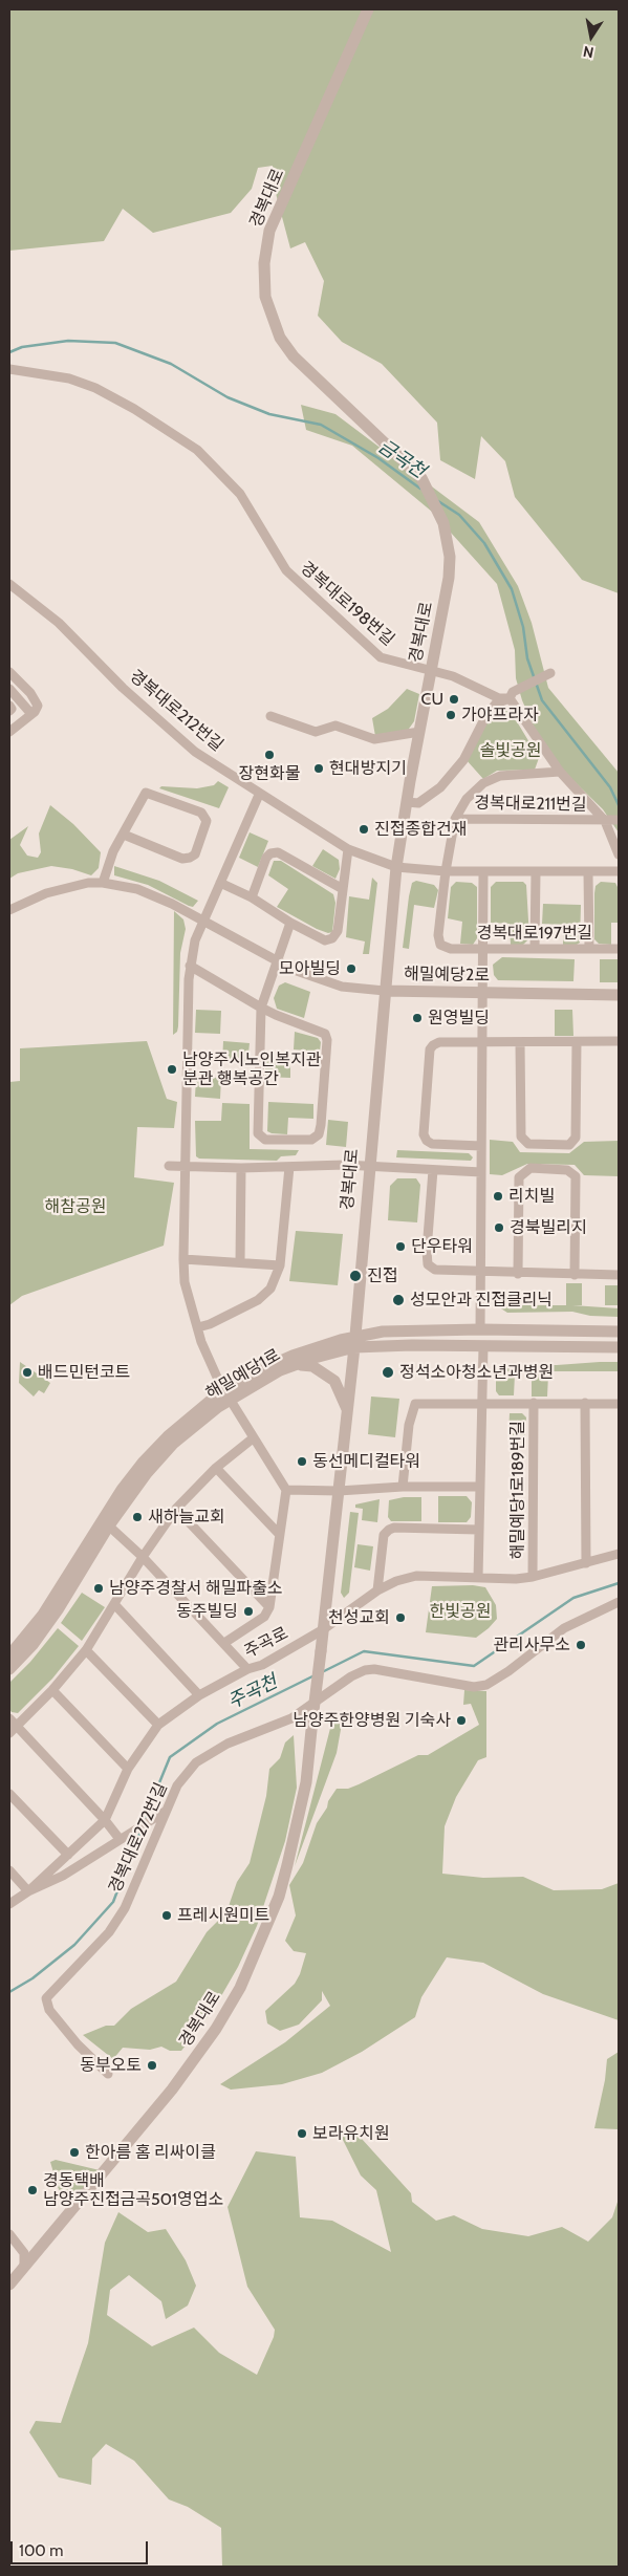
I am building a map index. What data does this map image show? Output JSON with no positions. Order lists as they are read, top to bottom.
{
  "streets": {
    "street": [
      "경복대로",
      "경복대로198번길",
      "경복대로212번길",
      "경복대로211번길",
      "경복대로197번길",
      "해밀예당2로",
      "해밀예당1로",
      "해밀예당1로189번길",
      "주곡로",
      "경복대로272번길"
    ]
  },
  "crossings": [
    ["경복대로", "경복대로198번길"],
    ["경복대로", "경복대로212번길"],
    ["경복대로", "해밀예당2로"],
    ["경복대로", "해밀예당1로"],
    ["경복대로", "주곡로"],
    ["경복대로211번길", "경복대로197번길"],
    ["해밀예당1로189번길", "주곡로"]
  ],
  "water": ["금곡천", "주곡천"],
  "parks": ["솔빛공원", "해참공원", "한빛공원"],
  "places": [
    "CU",
    "가야프라자",
    "장현화물",
    "현대방지기",
    "진접종합건재",
    "모아빌딩",
    "원영빌딩",
    "남양주시노인복지관 분관 행복공간",
    "리치빌",
    "경북빌리지",
    "단우타워",
    "진접",
    "성모안과 진접클리닉",
    "배드민턴코트",
    "정석소아청소년과병원",
    "동선메디컬타워",
    "새하늘교회",
    "남양주경찰서 해밀파출소",
    "동주빌딩",
    "천성교회",
    "관리사무소",
    "남양주한양병원 기숙사",
    "프레시원미트",
    "동부오토",
    "보라유치원",
    "한아름 홈 리싸이클",
    "경동택배 남양주진접금곡501영업소"
  ],
  "scale_bar": "100 m",
  "north": "bottom"
}
